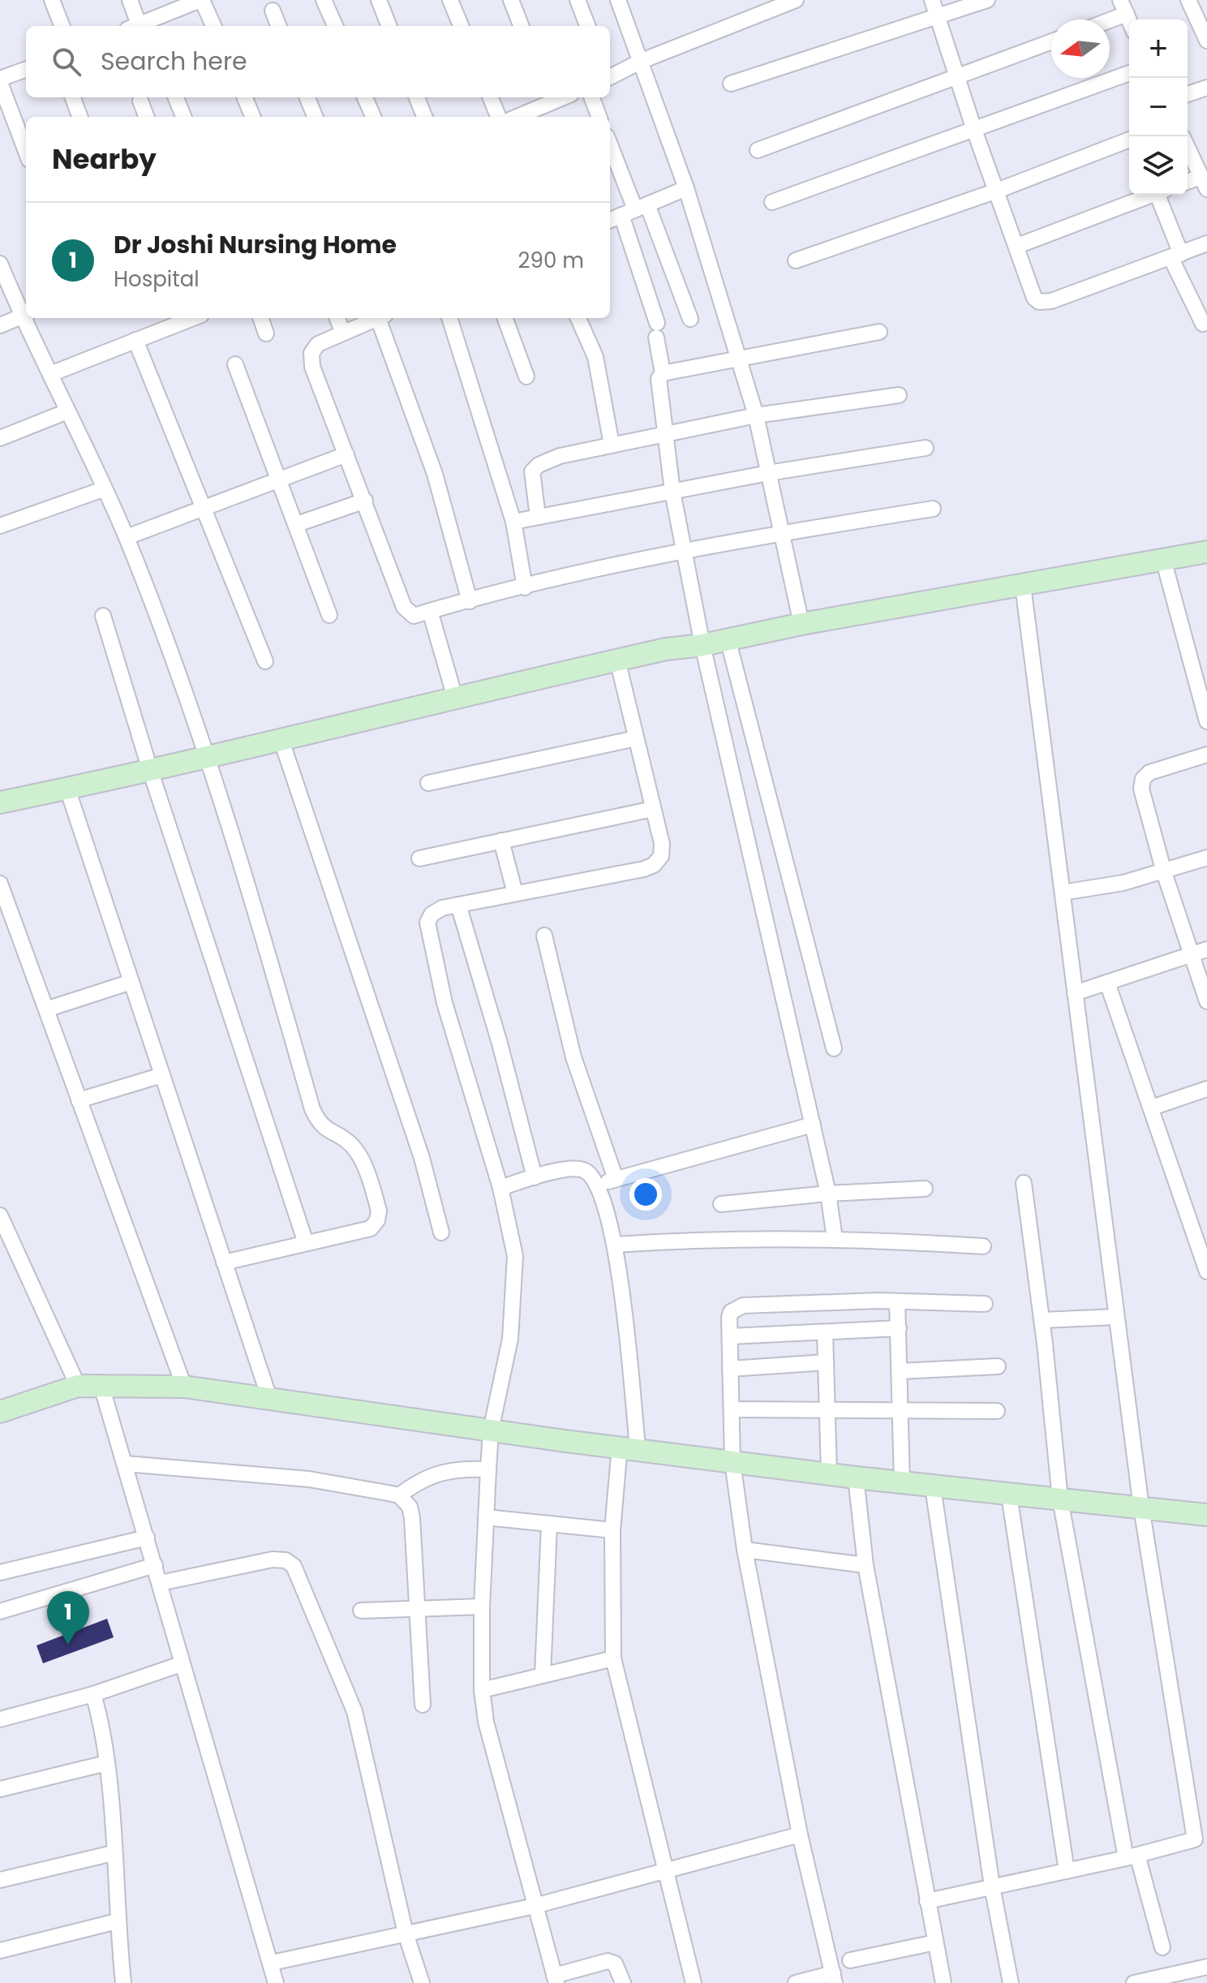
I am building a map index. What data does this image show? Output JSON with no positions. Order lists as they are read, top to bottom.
{
  "north": "left",
  "page": {
    "map_buttons": ["+", "−"],
    "search": "Search here",
    "heading": "Nearby",
    "list": [
      {
        "mark": "1",
        "name": "Dr Joshi Nursing Home",
        "note": "Hospital",
        "value": "290 m"
      }
    ],
    "pins": "1"
  }
}
